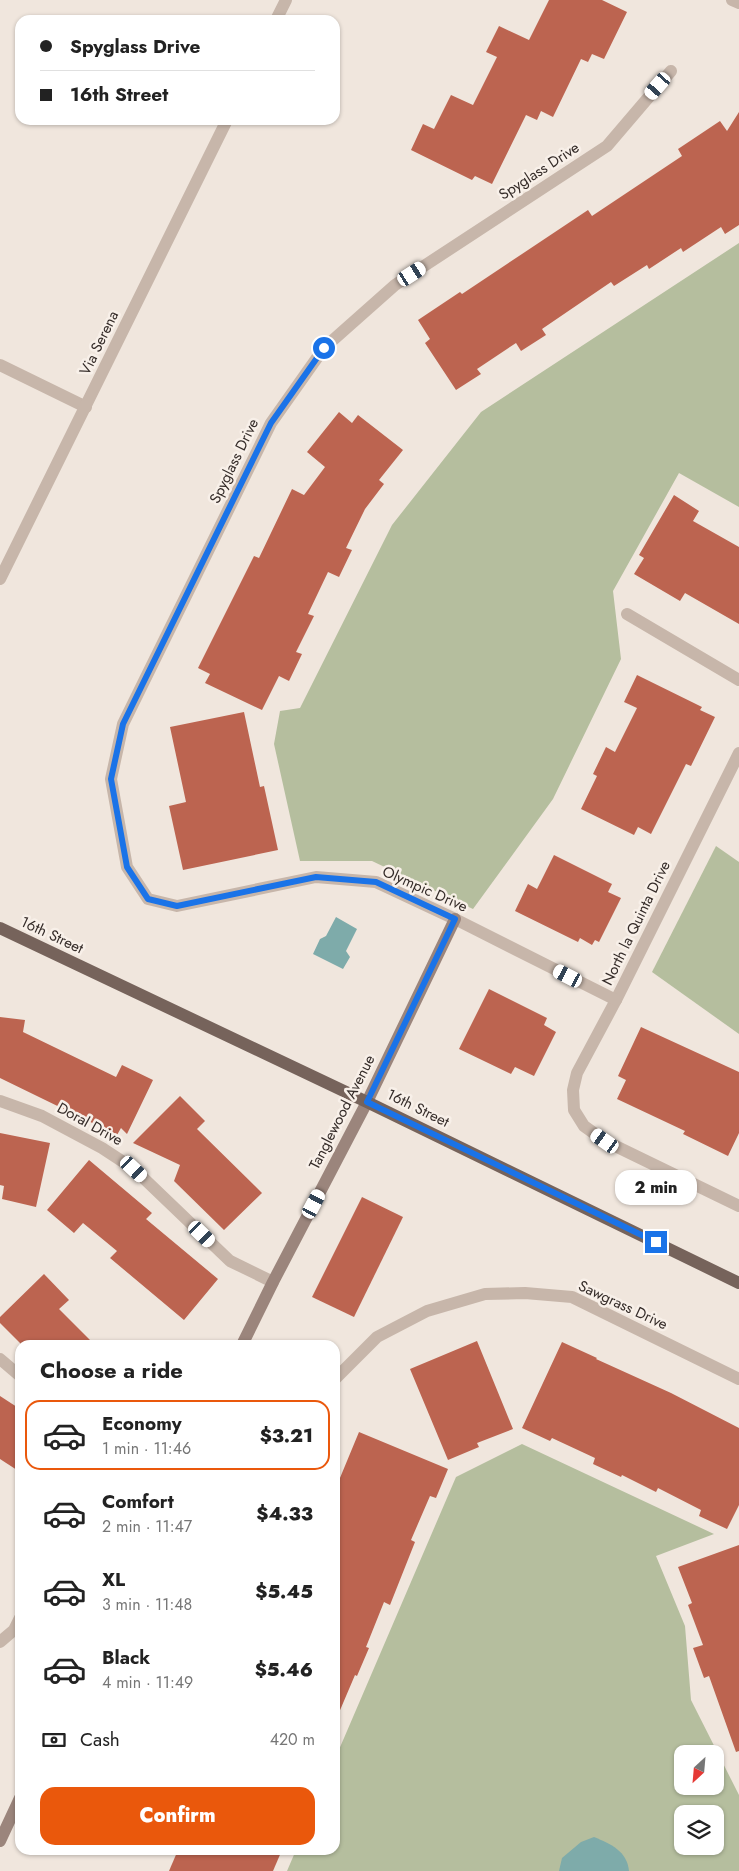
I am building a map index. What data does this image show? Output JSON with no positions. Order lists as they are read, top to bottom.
{
  "streets": {
    "main road": ["16th Street"],
    "street": [
      "Spyglass Drive",
      "Via Serena",
      "Olympic Drive",
      "North la Quinta Drive",
      "Tanglewood Avenue",
      "Doral Drive",
      "Sawgrass Drive"
    ]
  },
  "crossings": [
    ["Spyglass Drive", "Olympic Drive"],
    ["Olympic Drive", "North la Quinta Drive"],
    ["Olympic Drive", "Tanglewood Avenue"],
    ["16th Street", "Tanglewood Avenue"],
    ["Tanglewood Avenue", "Doral Drive"]
  ],
  "north": "bottom left",
  "page": {
    "banner": ["Spyglass Drive", "16th Street"],
    "bubble": "2 min",
    "heading": "Choose a ride",
    "list": [
      {
        "name": "Economy",
        "note": "1 min · 11:46",
        "value": "$3.21"
      },
      {
        "name": "Comfort",
        "note": "2 min · 11:47",
        "value": "$4.33"
      },
      {
        "name": "XL",
        "note": "3 min · 11:48",
        "value": "$5.45"
      },
      {
        "name": "Black",
        "note": "4 min · 11:49",
        "value": "$5.46"
      }
    ],
    "pay": ["Cash", "420 m"],
    "buttons": "Confirm"
  }
}
